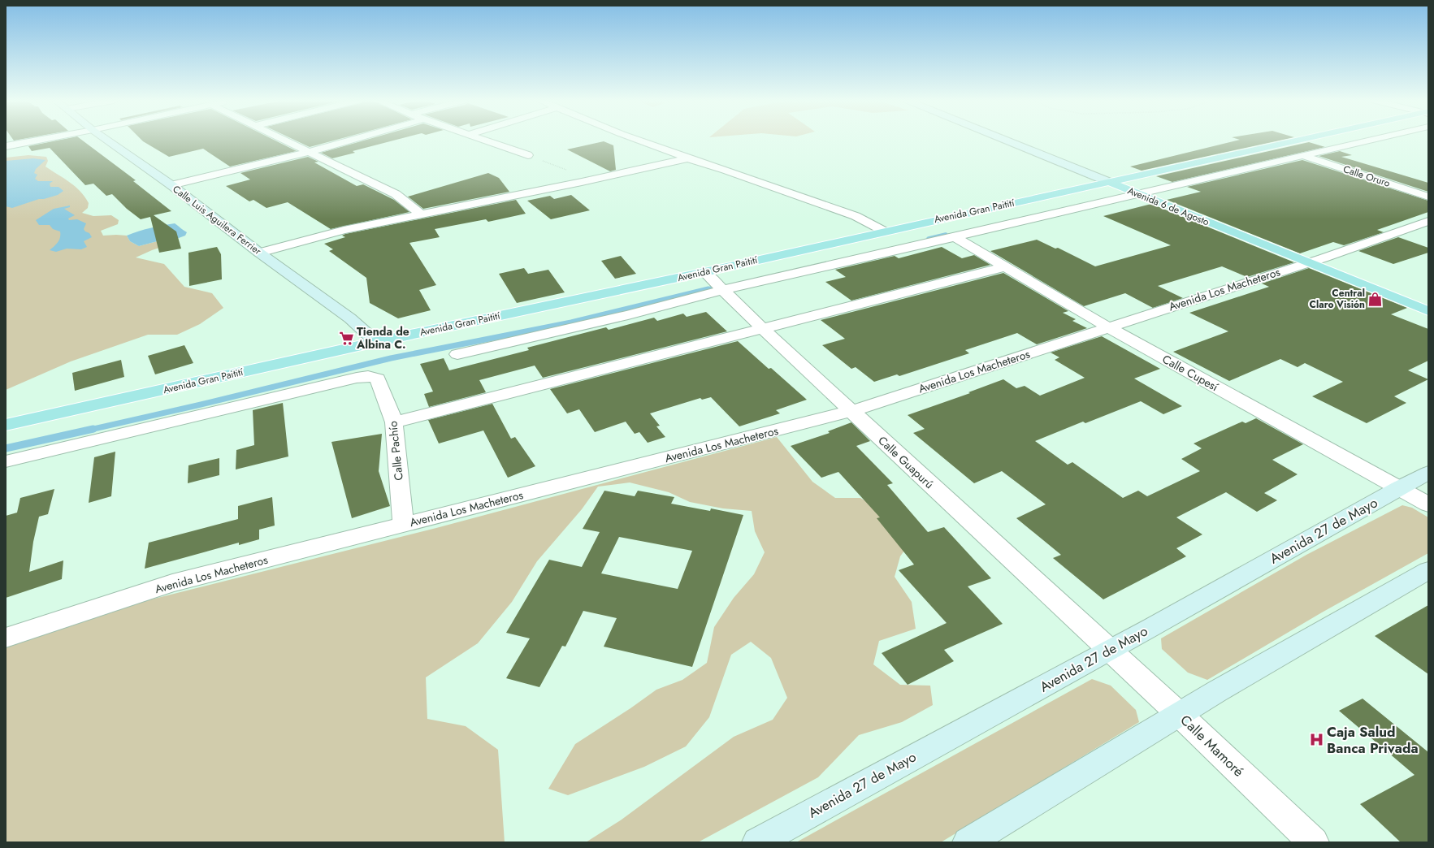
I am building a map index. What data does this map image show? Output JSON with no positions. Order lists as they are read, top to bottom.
{
  "streets": {
    "main road": ["Avenida 6 de Agosto", "Avenida Gran Paitití"],
    "street": [
      "Calle Oruro",
      "Calle Luis Aguilera Ferrier",
      "Avenida Los Macheteros",
      "Calle Cupesí",
      "Calle Pachío",
      "Calle Guapurú",
      "Avenida 27 de Mayo",
      "Calle Mamoré"
    ]
  },
  "crossings": [
    ["Avenida 6 de Agosto", "Avenida Gran Paitití"],
    ["Avenida 6 de Agosto", "Avenida Los Macheteros"],
    ["Avenida Gran Paitití", "Calle Luis Aguilera Ferrier"],
    ["Avenida Gran Paitití", "Calle Guapurú"],
    ["Avenida Los Macheteros", "Calle Cupesí"],
    ["Avenida Los Macheteros", "Calle Pachío"],
    ["Avenida Los Macheteros", "Calle Guapurú"],
    ["Calle Cupesí", "Avenida 27 de Mayo"],
    ["Calle Guapurú", "Avenida 27 de Mayo"],
    ["Calle Guapurú", "Calle Mamoré"],
    ["Avenida 27 de Mayo", "Calle Mamoré"]
  ],
  "places": {
    "shop": ["Central Claro Visión"],
    "supermarket": ["Tienda de Albina C."],
    "hospital": ["Caja Salud Banca Privada"]
  }
}
